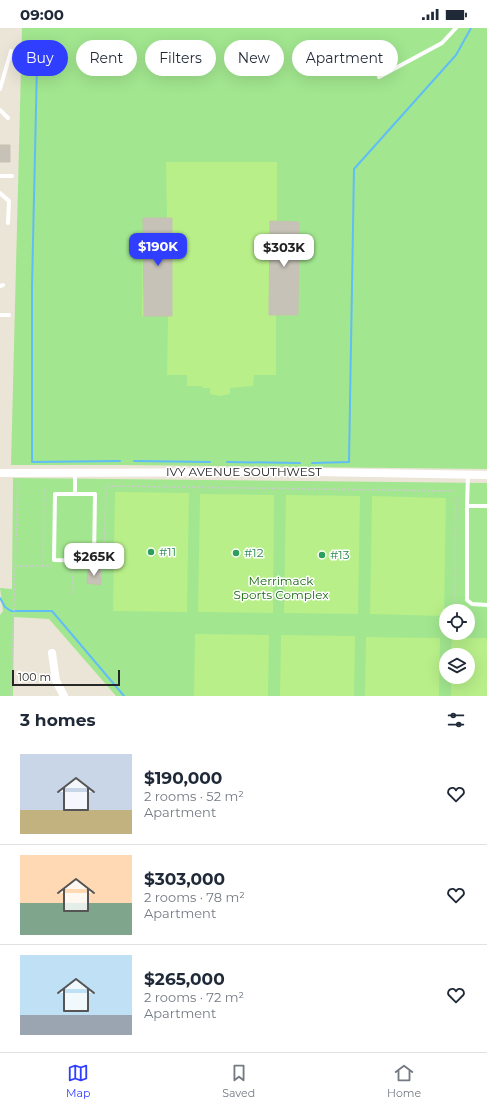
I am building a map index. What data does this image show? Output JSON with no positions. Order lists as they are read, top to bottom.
{
  "streets": {
    "street": ["IVY AVENUE SOUTHWEST"]
  },
  "parks": ["Merrimack Sports Complex"],
  "places": ["#11", "#12", "#13"],
  "scale_bar": "100 m",
  "page": {
    "status": "09:00",
    "chip": [
      "Buy",
      "Rent",
      "Filters",
      "New",
      "Apartment"
    ],
    "price": ["$190K", "$303K", "$265K"],
    "scale": "100 m",
    "heading": "3 homes",
    "list": [
      {
        "name": "$190,000",
        "note": "2 rooms · 52 m² · Apartment"
      },
      {
        "name": "$303,000",
        "note": "2 rooms · 78 m² · Apartment"
      },
      {
        "name": "$265,000",
        "note": "2 rooms · 72 m² · Apartment"
      }
    ],
    "tabs": ["Map", "Saved", "Home"]
  }
}
